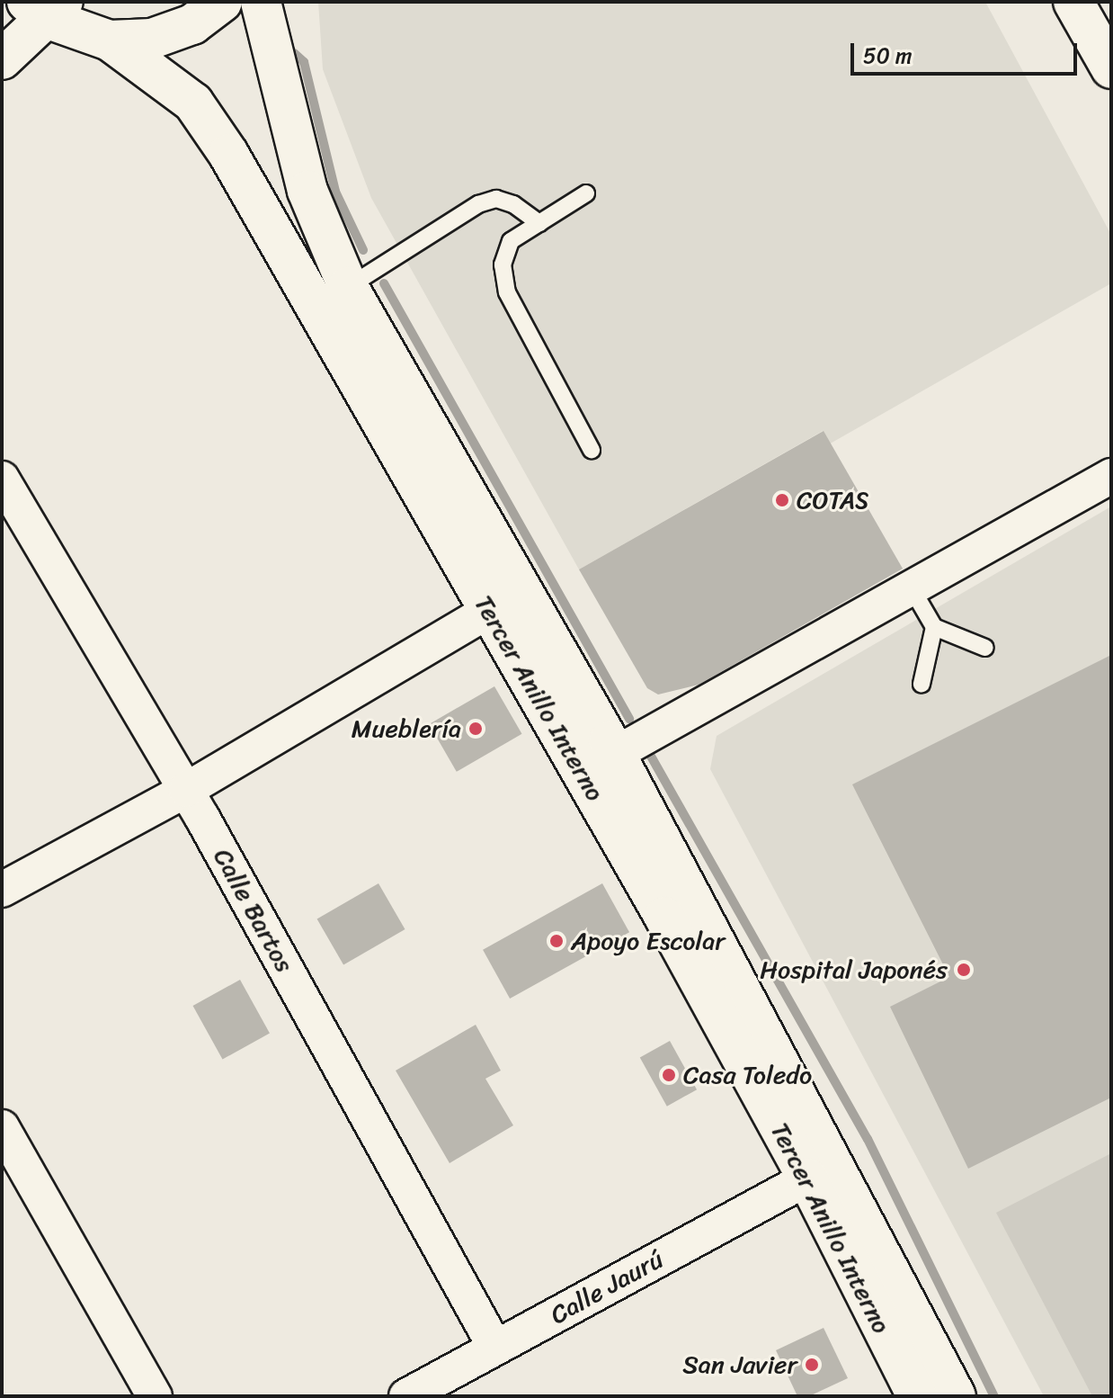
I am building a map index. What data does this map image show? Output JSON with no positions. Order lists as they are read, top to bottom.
{
  "streets": {
    "main road": ["Tercer Anillo Interno"],
    "street": ["Calle Bartos", "Calle Jaurú"]
  },
  "crossings": [
    ["Tercer Anillo Interno", "Calle Jaurú"],
    ["Calle Bartos", "Calle Jaurú"]
  ],
  "places": [
    "COTAS",
    "Mueblería",
    "Apoyo Escolar",
    "Hospital Japonés",
    "Casa Toledo",
    "San Javier"
  ],
  "scale_bar": "50 m"
}
